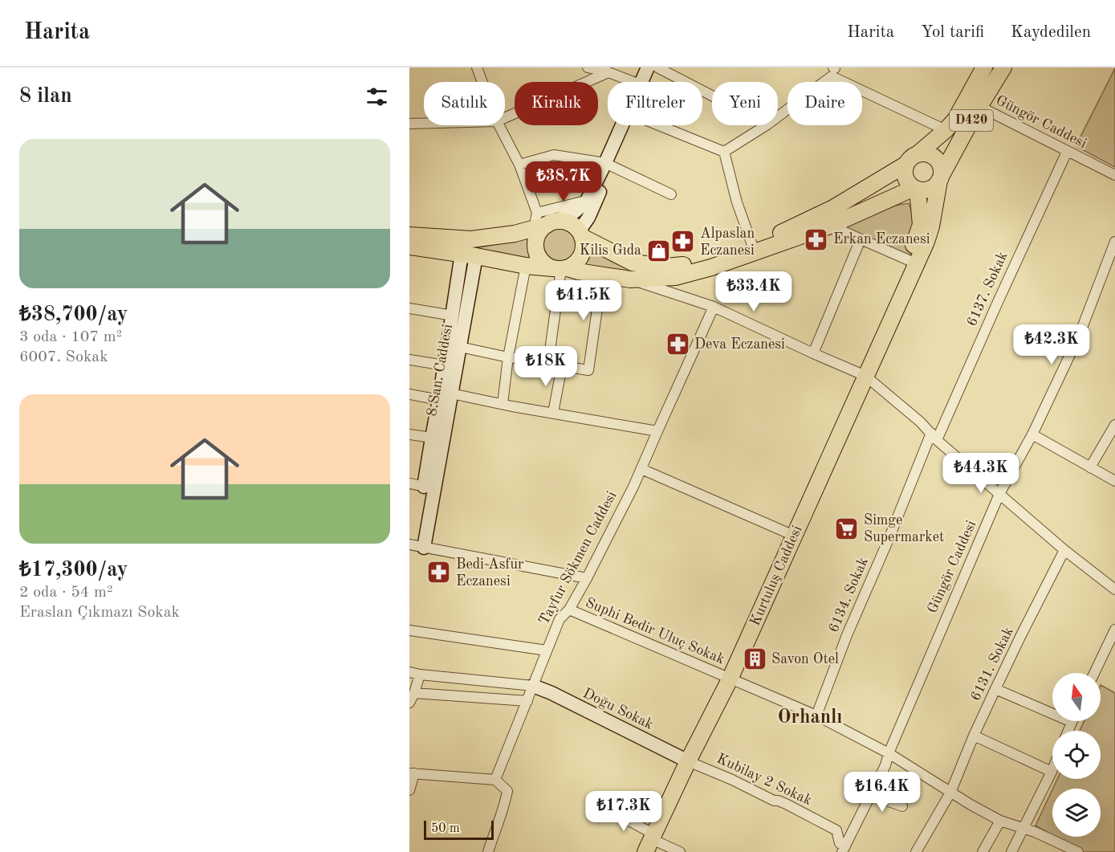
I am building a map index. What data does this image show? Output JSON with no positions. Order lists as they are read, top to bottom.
{
  "streets": {
    "main road": ["D420", "Kurtuluş Caddesi"],
    "street": [
      "Güngör Caddesi",
      "6137. Sokak",
      "8.San. Caddesi",
      "Tayfur Sökmen Caddesi",
      "6134. Sokak",
      "Suphi Bedir Uluç Sokak",
      "6131. Sokak",
      "Doğu Sokak",
      "Kubilay 2 Sokak"
    ]
  },
  "crossings": [
    ["D420", "Güngör Caddesi"],
    ["Güngör Caddesi", "6137. Sokak"],
    ["Güngör Caddesi", "Suphi Bedir Uluç Sokak"],
    ["Güngör Caddesi", "Kubilay 2 Sokak"],
    ["6137. Sokak", "6134. Sokak"],
    ["Tayfur Sökmen Caddesi", "Suphi Bedir Uluç Sokak"],
    ["Tayfur Sökmen Caddesi", "Doğu Sokak"],
    ["Kurtuluş Caddesi", "Suphi Bedir Uluç Sokak"],
    ["Kurtuluş Caddesi", "Doğu Sokak"],
    ["Kurtuluş Caddesi", "Kubilay 2 Sokak"],
    ["6134. Sokak", "Suphi Bedir Uluç Sokak"],
    ["Suphi Bedir Uluç Sokak", "6131. Sokak"],
    ["Doğu Sokak", "Kubilay 2 Sokak"]
  ],
  "districts": ["Orhanlı"],
  "places": {
    "pharmacy": [
      "Erkan Eczanesi",
      "Alpaslan Eczanesi",
      "Deva Eczanesi",
      "Bedi Asfur Eczanesi"
    ],
    "shop": ["Kilis Gıda"],
    "supermarket": ["Simge Supermarket"],
    "building": ["Savon Otel"]
  },
  "scale_bar": "50 m",
  "north": "top",
  "page": {
    "header": "Harita",
    "nav": ["Harita", "Yol tarifi", "Kaydedilen"],
    "heading": "8 ilan",
    "chip": [
      "Satılık",
      "Kiralık",
      "Filtreler",
      "Yeni",
      "Daire"
    ],
    "list": [
      {
        "name": "₺38,700/ay",
        "note": "3 oda · 107 m² · 6007. Sokak"
      },
      {
        "name": "₺17,300/ay",
        "note": "2 oda · 54 m² · Eraslan Çıkmazı Sokak"
      }
    ],
    "price": [
      "₺38.7K",
      "₺33.4K",
      "₺41.5K",
      "₺42.3K",
      "₺18K",
      "₺44.3K",
      "₺16.4K",
      "₺17.3K"
    ],
    "scale": "50 m"
  }
}
